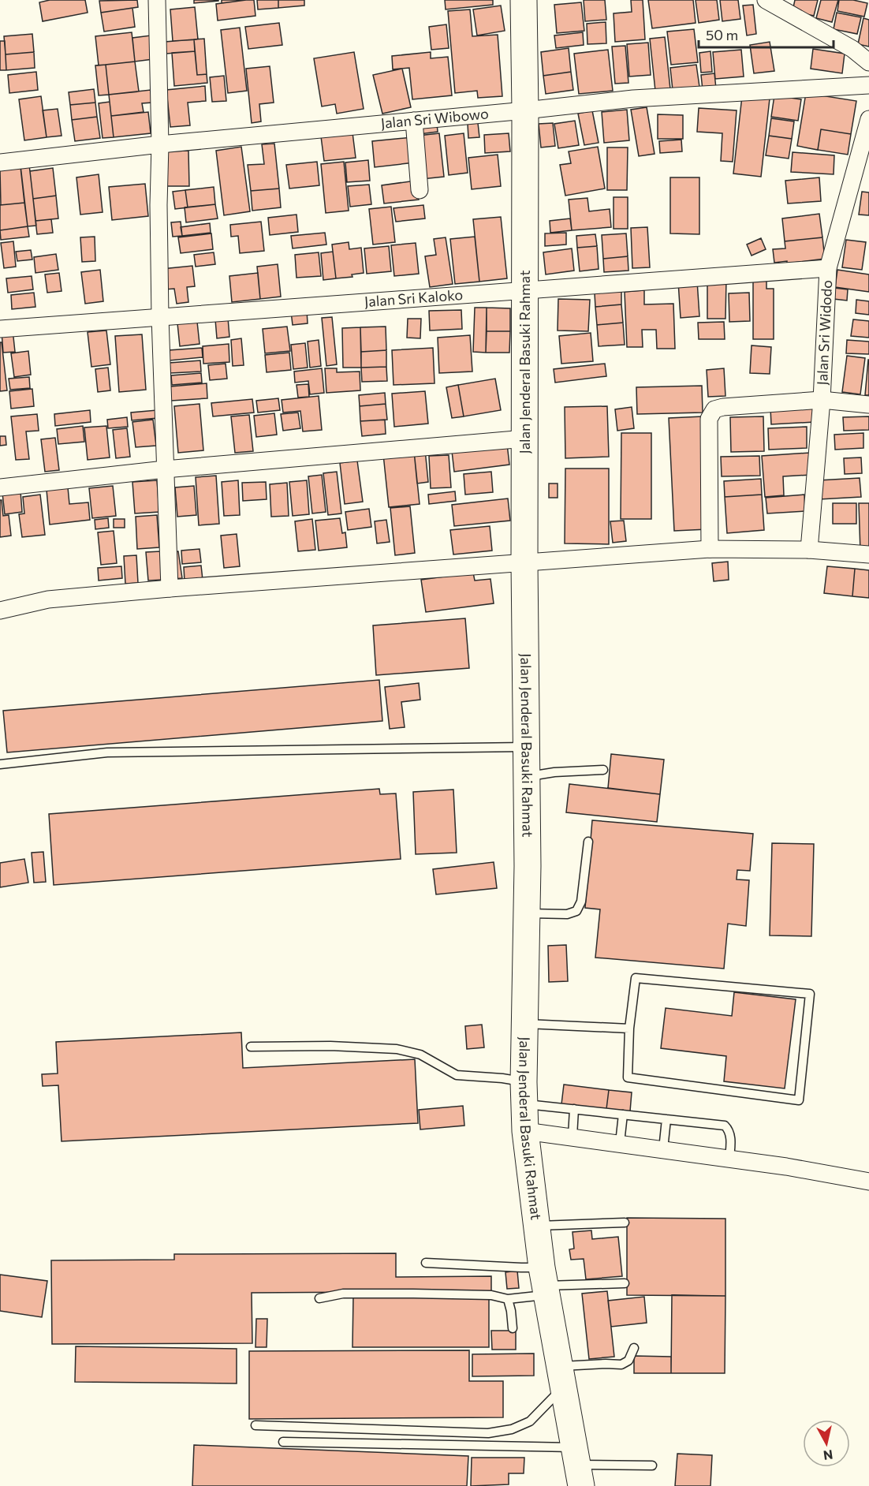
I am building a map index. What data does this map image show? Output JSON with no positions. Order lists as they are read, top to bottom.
{
  "streets": {
    "highway": ["Jalan Jenderal Basuki Rahmat"],
    "street": ["Jalan Sri Wibowo", "Jalan Sri Kaloko", "Jalan Sri Widodo"]
  },
  "crossings": [
    ["Jalan Sri Wibowo", "Jalan Jenderal Basuki Rahmat"],
    ["Jalan Sri Kaloko", "Jalan Sri Widodo"],
    ["Jalan Sri Kaloko", "Jalan Jenderal Basuki Rahmat"]
  ],
  "scale_bar": "50 m",
  "north": "bottom"
}
